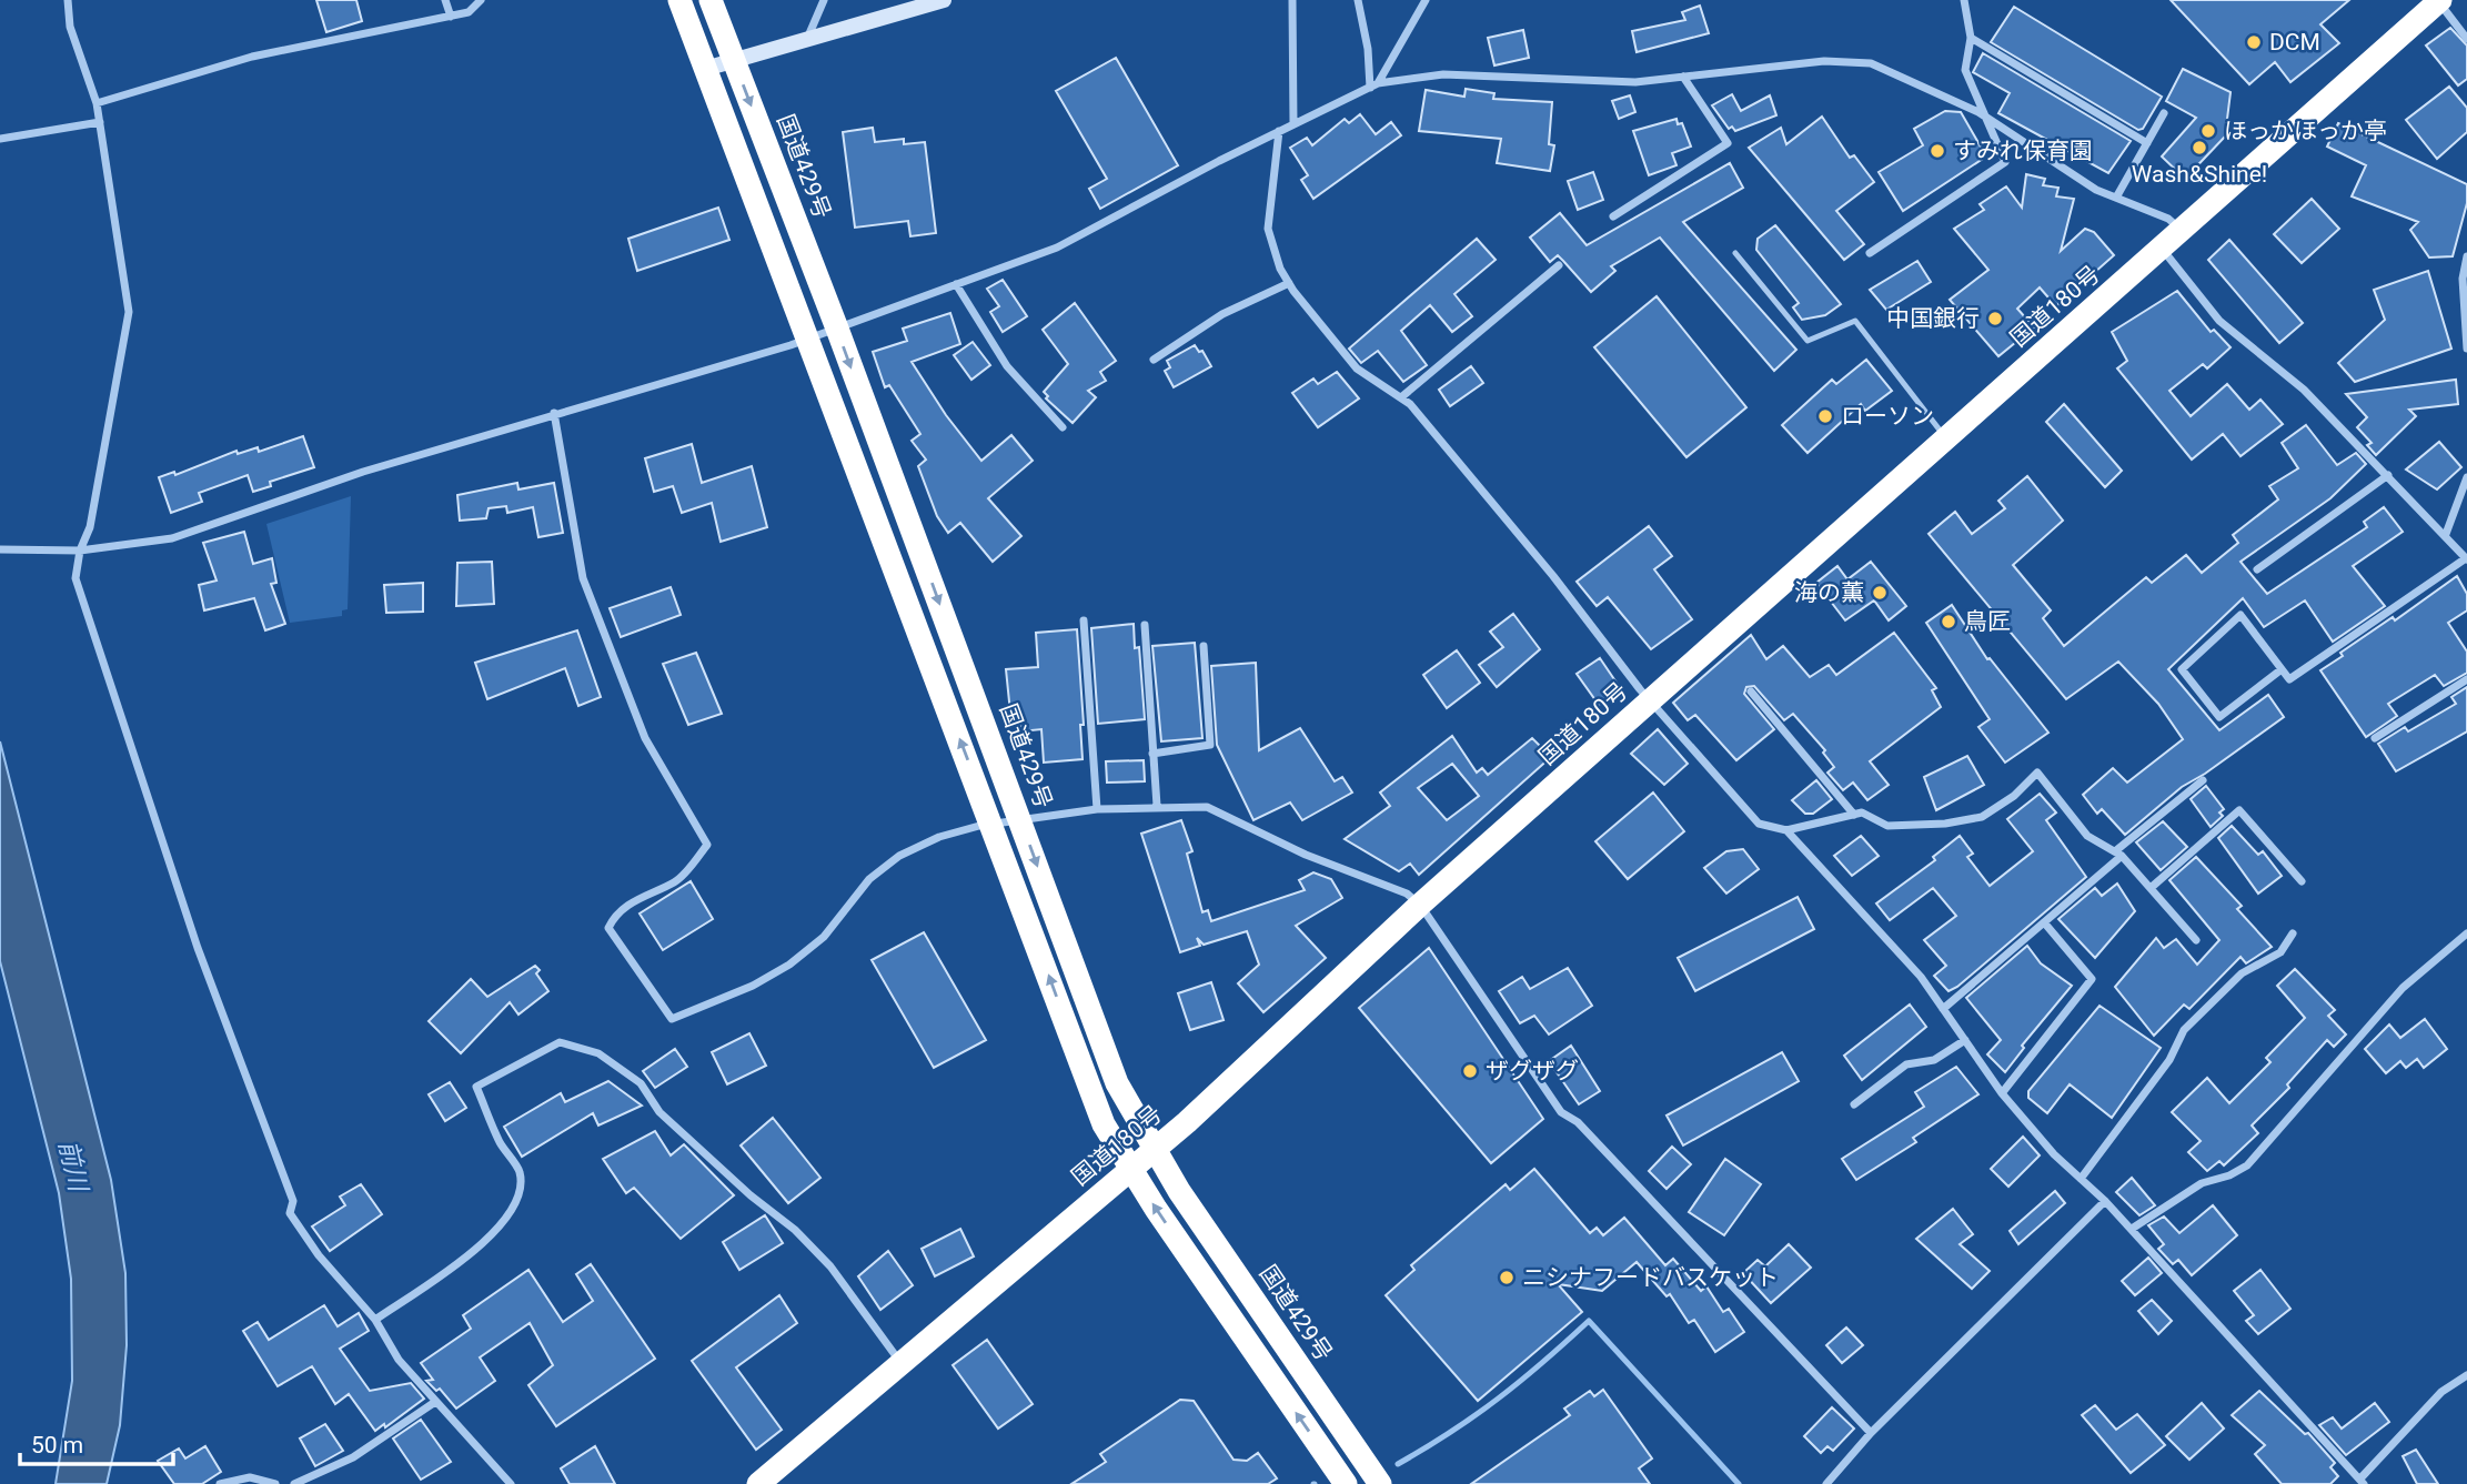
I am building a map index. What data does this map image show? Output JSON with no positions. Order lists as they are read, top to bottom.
{
  "streets": {
    "highway": ["国道429号", "国道180号"]
  },
  "crossings": [
    ["国道429号", "国道180号"]
  ],
  "water": ["前川"],
  "places": [
    "DCM",
    "ほっかほっか亭",
    "Wash&Shine!",
    "すみれ保育園",
    "中国銀行",
    "ローソン",
    "海の薫",
    "鳥匠",
    "ザグザグ",
    "ニシナフードバスケット"
  ],
  "scale_bar": "50 m"
}
